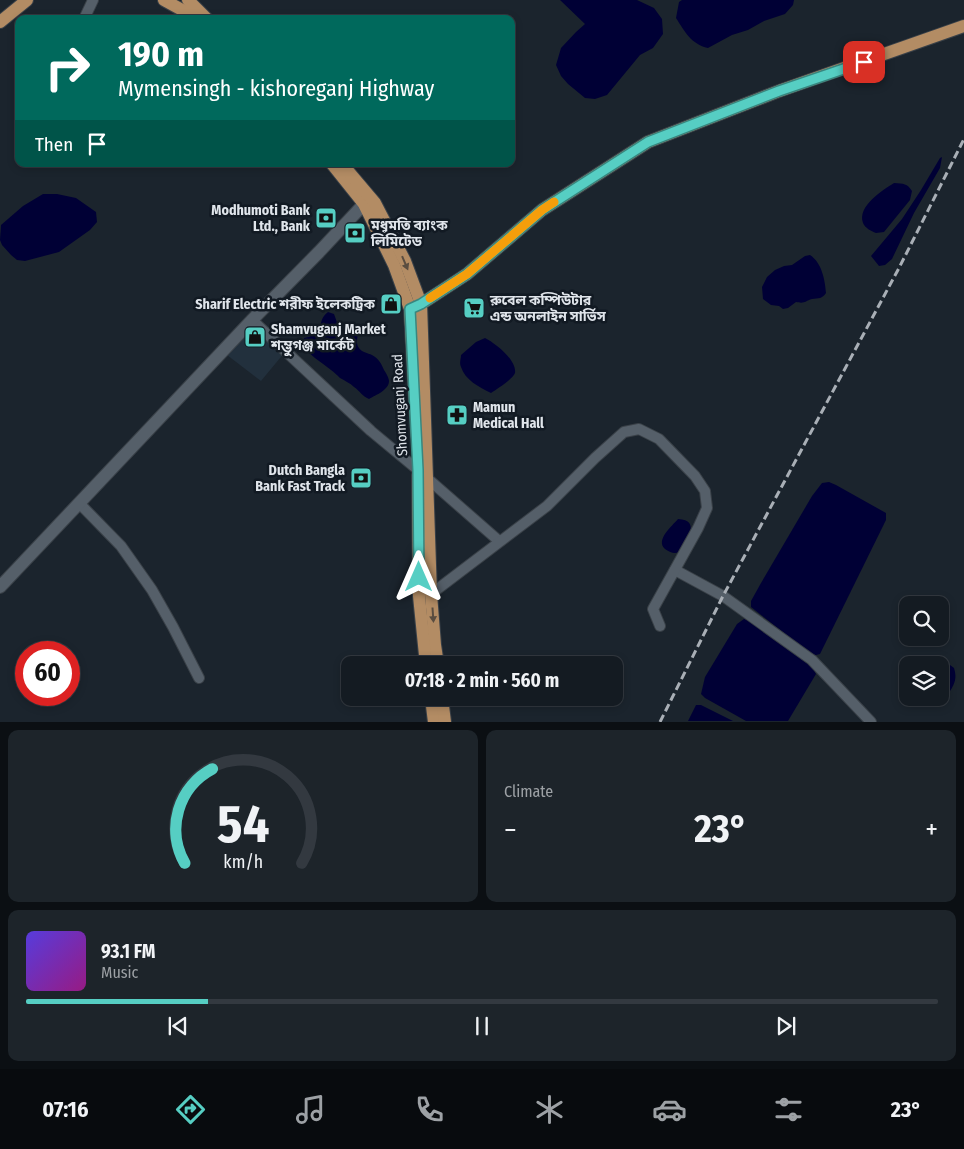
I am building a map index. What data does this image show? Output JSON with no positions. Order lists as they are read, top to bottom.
{
  "streets": {
    "main road": ["Shomvuganj Road"]
  },
  "places": {
    "bank": ["Modhumoti Bank Ltd., Bank", "মধুমতি ব্যাংক লিমিটেড", "Dutch Bangla Bank Fast Track"],
    "shop": ["Sharif Electric শরীফ ইলেকট্রিক", "Shamvuganj Market শম্ভুগঞ্জ মার্কেট"],
    "supermarket": ["রুবেল কম্পিউটার এন্ড অনলাইন সার্ভিস"],
    "pharmacy": ["Mamun Medical Hall"]
  },
  "page": {
    "turn": ["190 m", "Mymensingh - kishoreganj Highway"],
    "then": "Then",
    "limit": "60",
    "trip": "07:18 · 2 min · 560 m",
    "tile": "Climate",
    "heat": ["−", "23°", "+"],
    "song": ["93.1 FM", "Music"],
    "tabs": ["07:16", "23°"],
    "gauge": ["54", "km/h"]
  }
}
